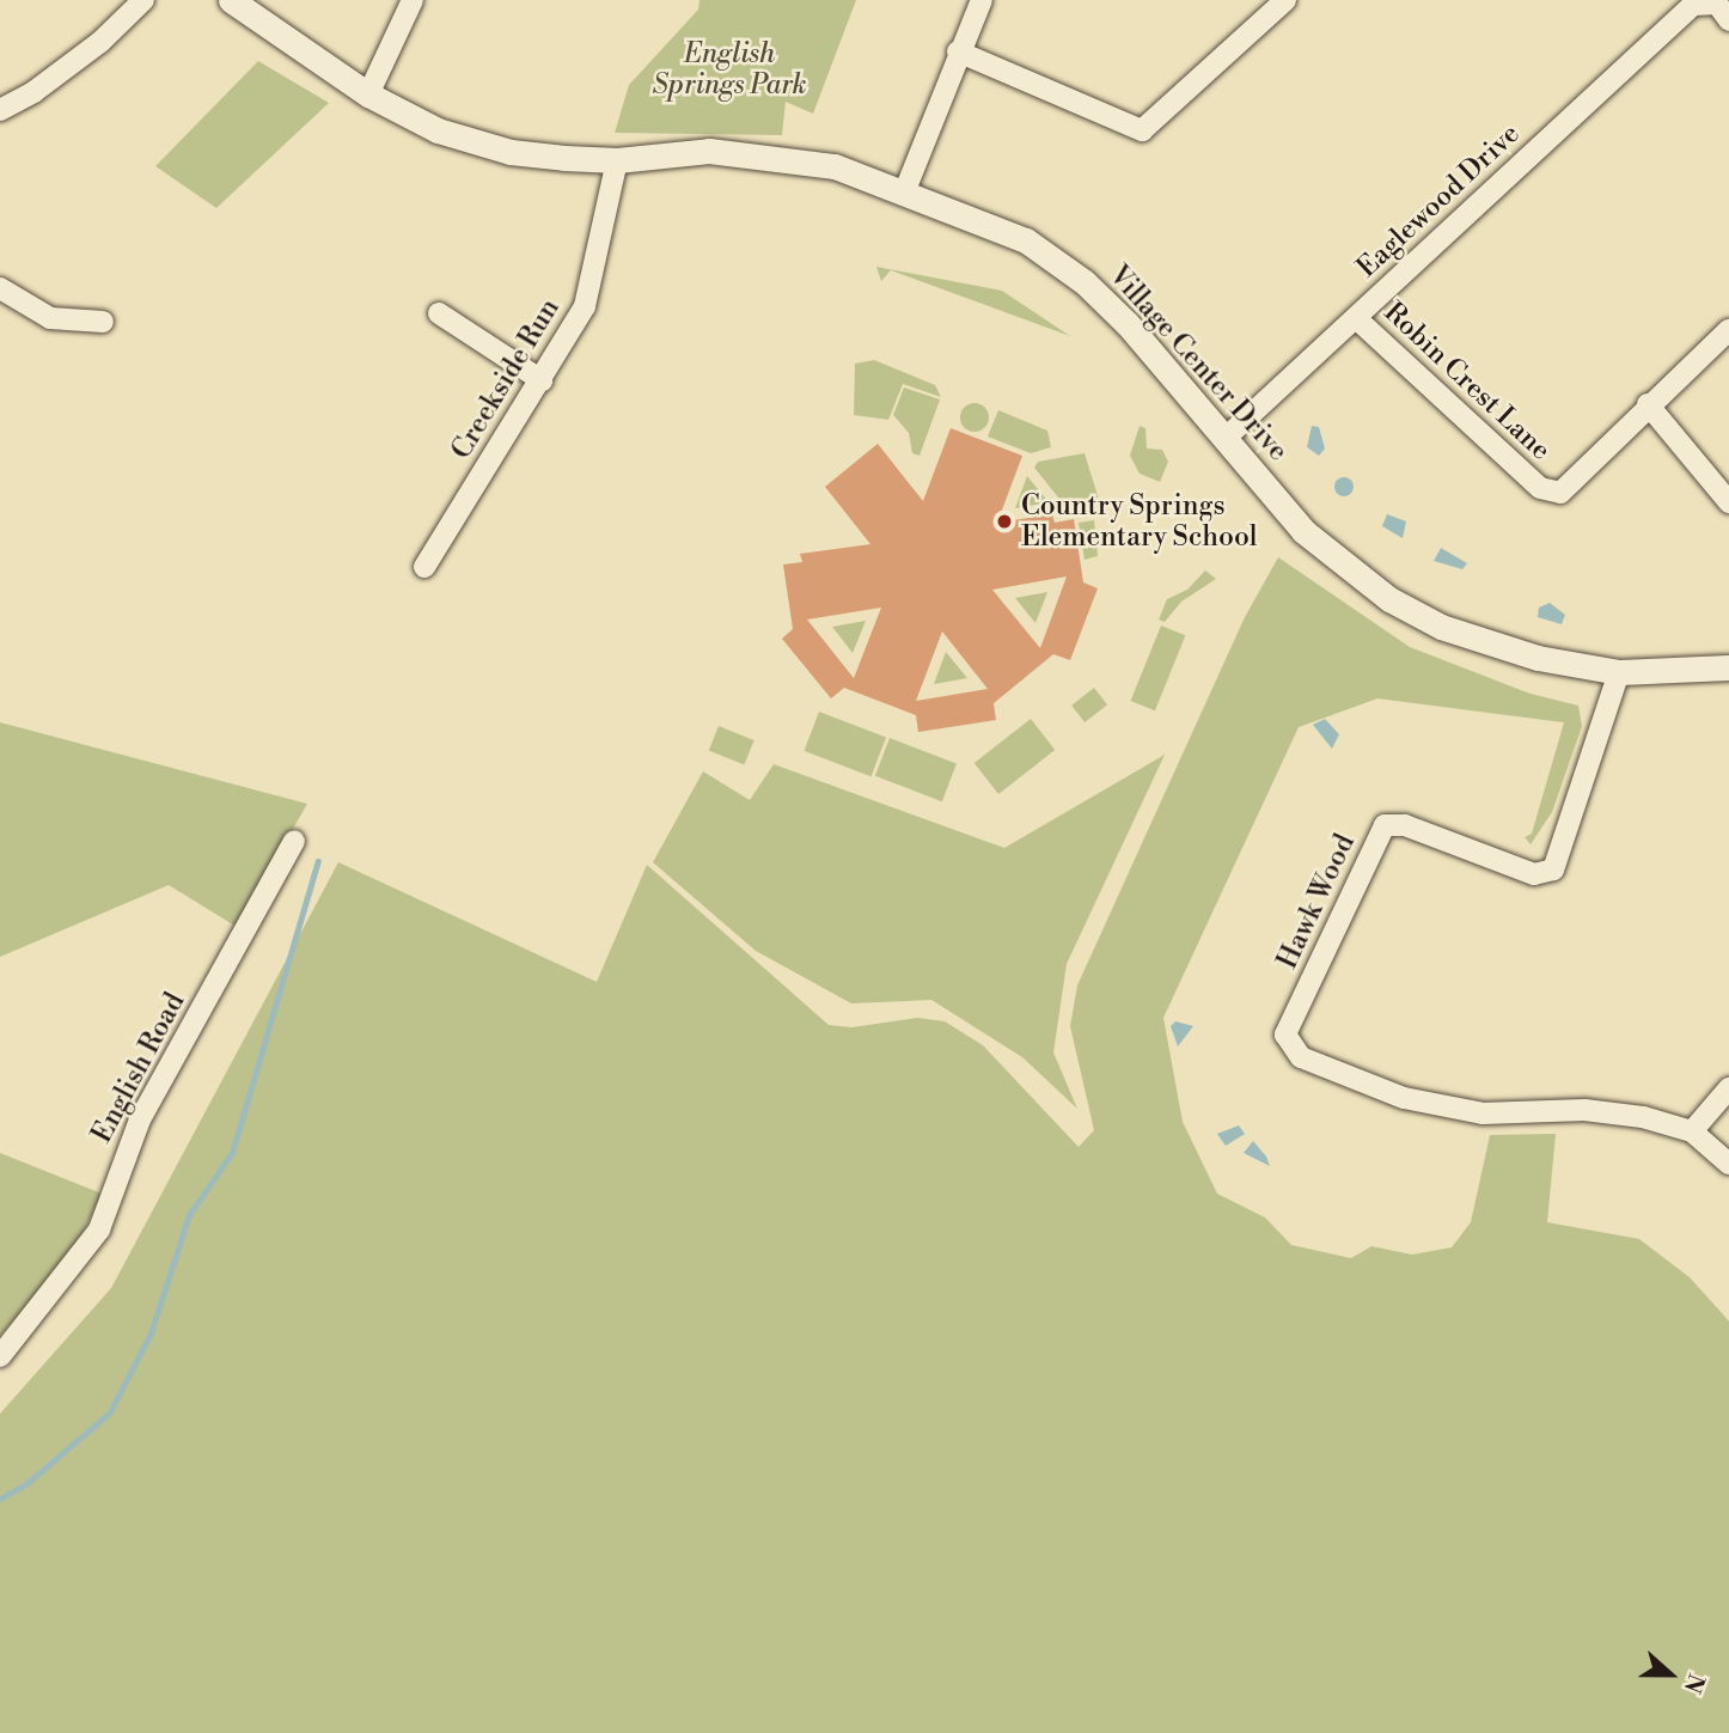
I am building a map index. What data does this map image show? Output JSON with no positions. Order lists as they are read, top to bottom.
{
  "streets": {
    "street": [
      "Eaglewood Drive",
      "Village Center Drive",
      "Creekside Run",
      "Robin Crest Lane",
      "Hawk Wood",
      "English Road"
    ]
  },
  "crossings": [
    ["Eaglewood Drive", "Village Center Drive"],
    ["Eaglewood Drive", "Robin Crest Lane"],
    ["Village Center Drive", "Creekside Run"],
    ["Village Center Drive", "Hawk Wood"]
  ],
  "parks": ["English Springs Park"],
  "places": ["Country Springs Elementary School"],
  "north": "right"
}
